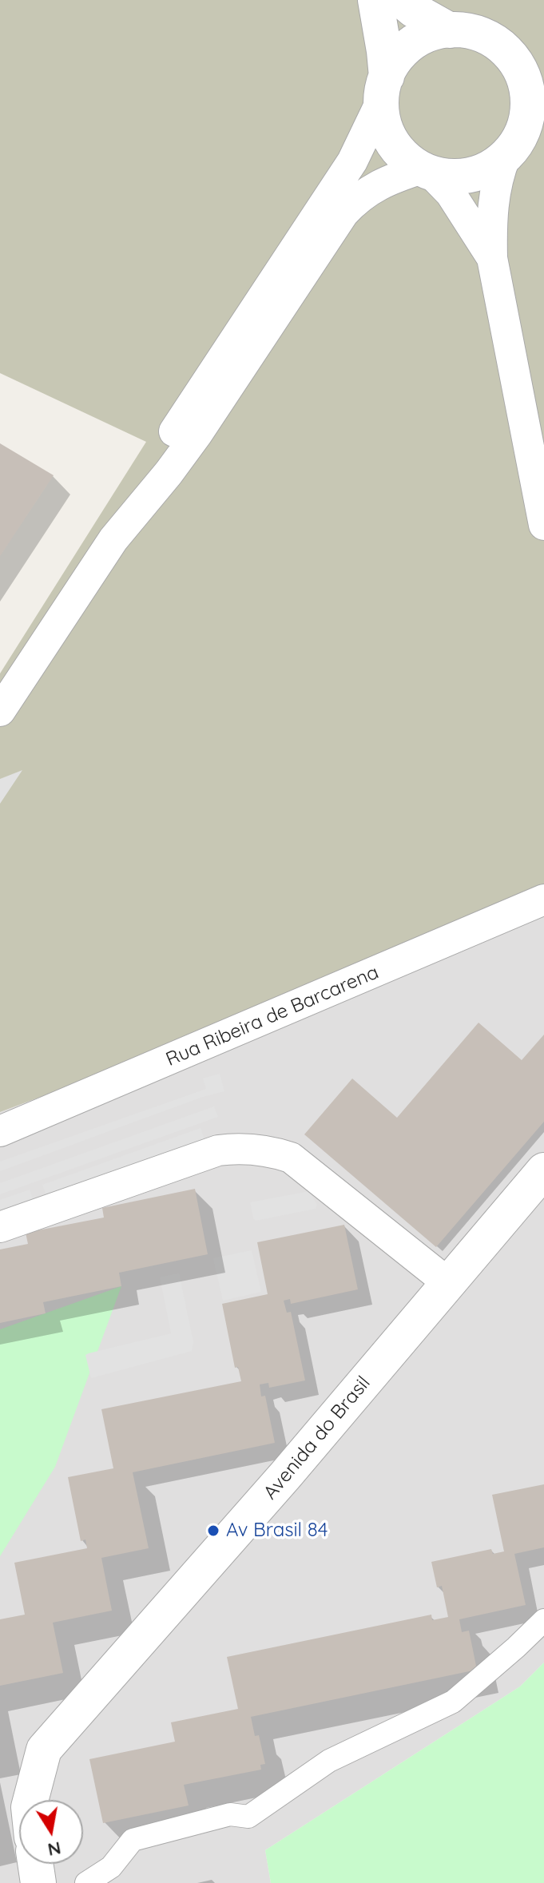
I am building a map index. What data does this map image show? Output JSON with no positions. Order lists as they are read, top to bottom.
{
  "streets": {
    "street": ["Rua Ribeira de Barcarena", "Avenida do Brasil"]
  },
  "places": ["Av Brasil 84"],
  "north": "bottom"
}
